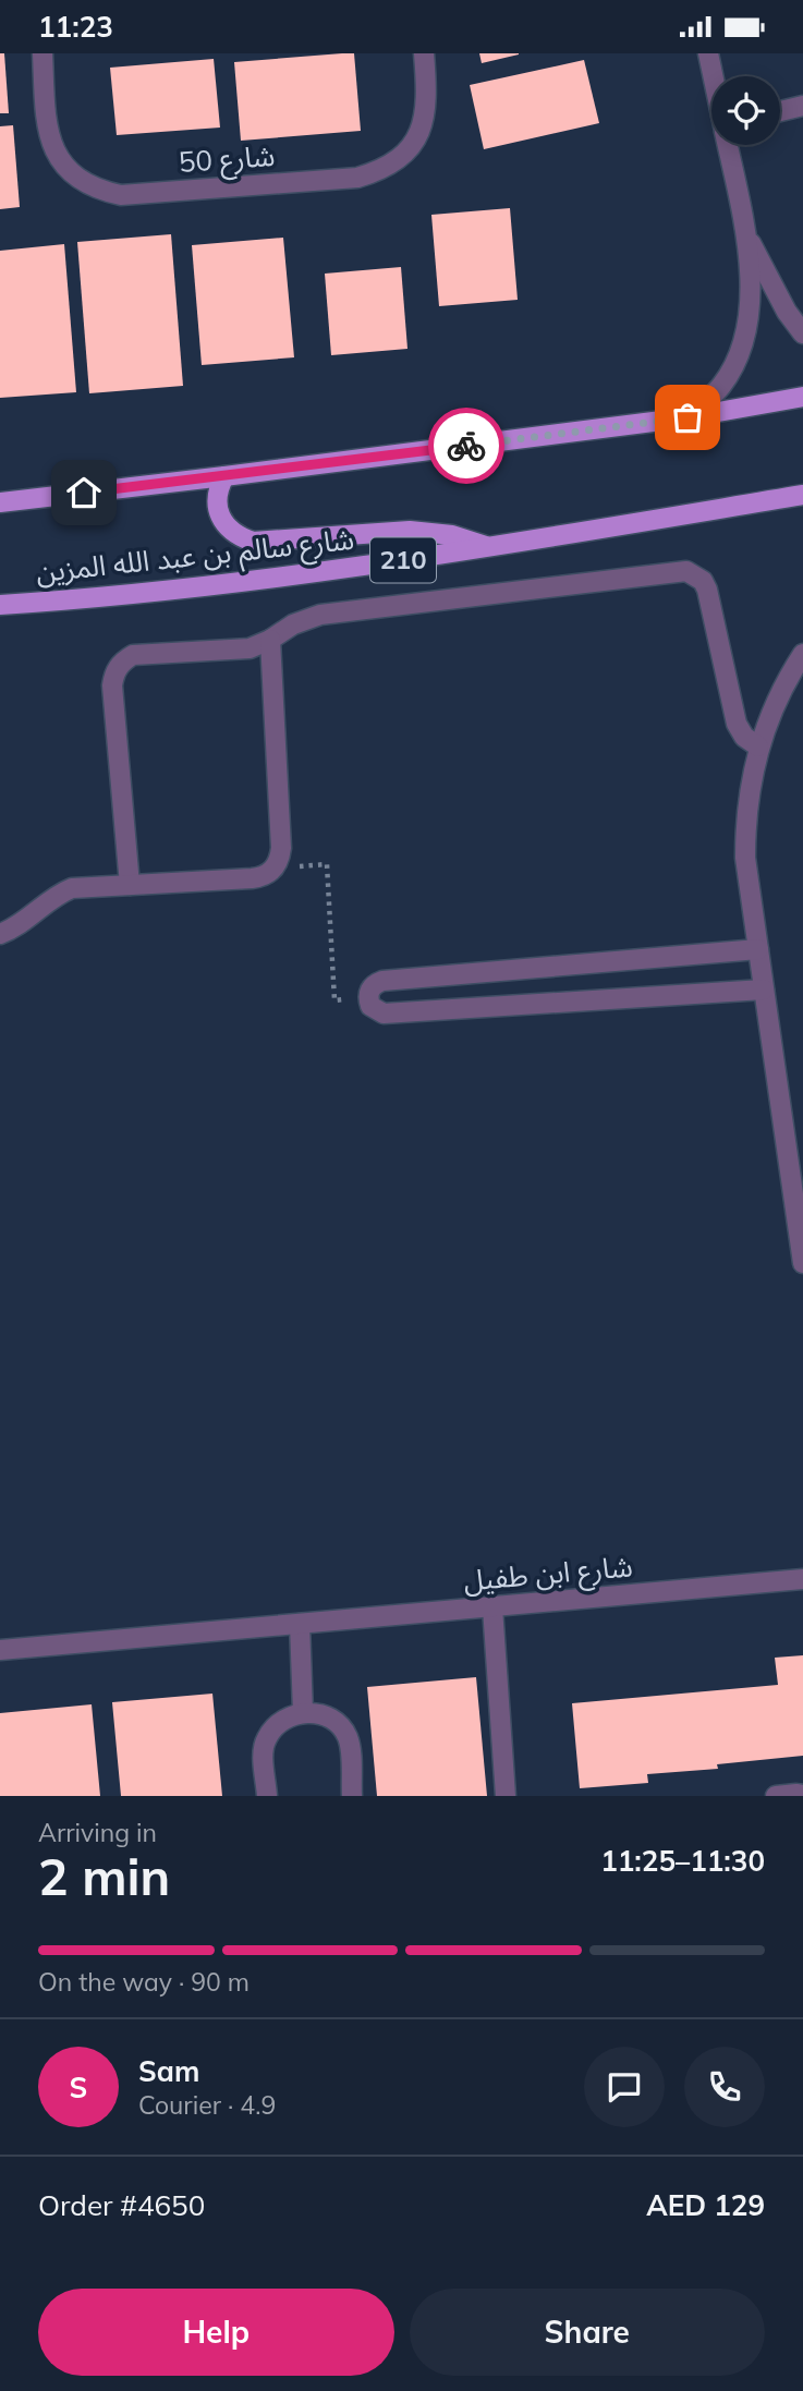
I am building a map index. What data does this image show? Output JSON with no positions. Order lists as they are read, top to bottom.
{
  "streets": {
    "main road": ["شارع سالم بن عبد الله المزين", "210"],
    "street": ["شارع 50", "شارع ابن طفيل"]
  },
  "page": {
    "status": "11:23",
    "heading": ["2 min", "Arriving in", "11:25–11:30"],
    "panel": [
      "Sam",
      "Courier · 4.9",
      "Order #4650",
      "AED 129"
    ],
    "bar": "On the way · 90 m",
    "round": "S",
    "buttons": ["Help", "Share"]
  }
}
